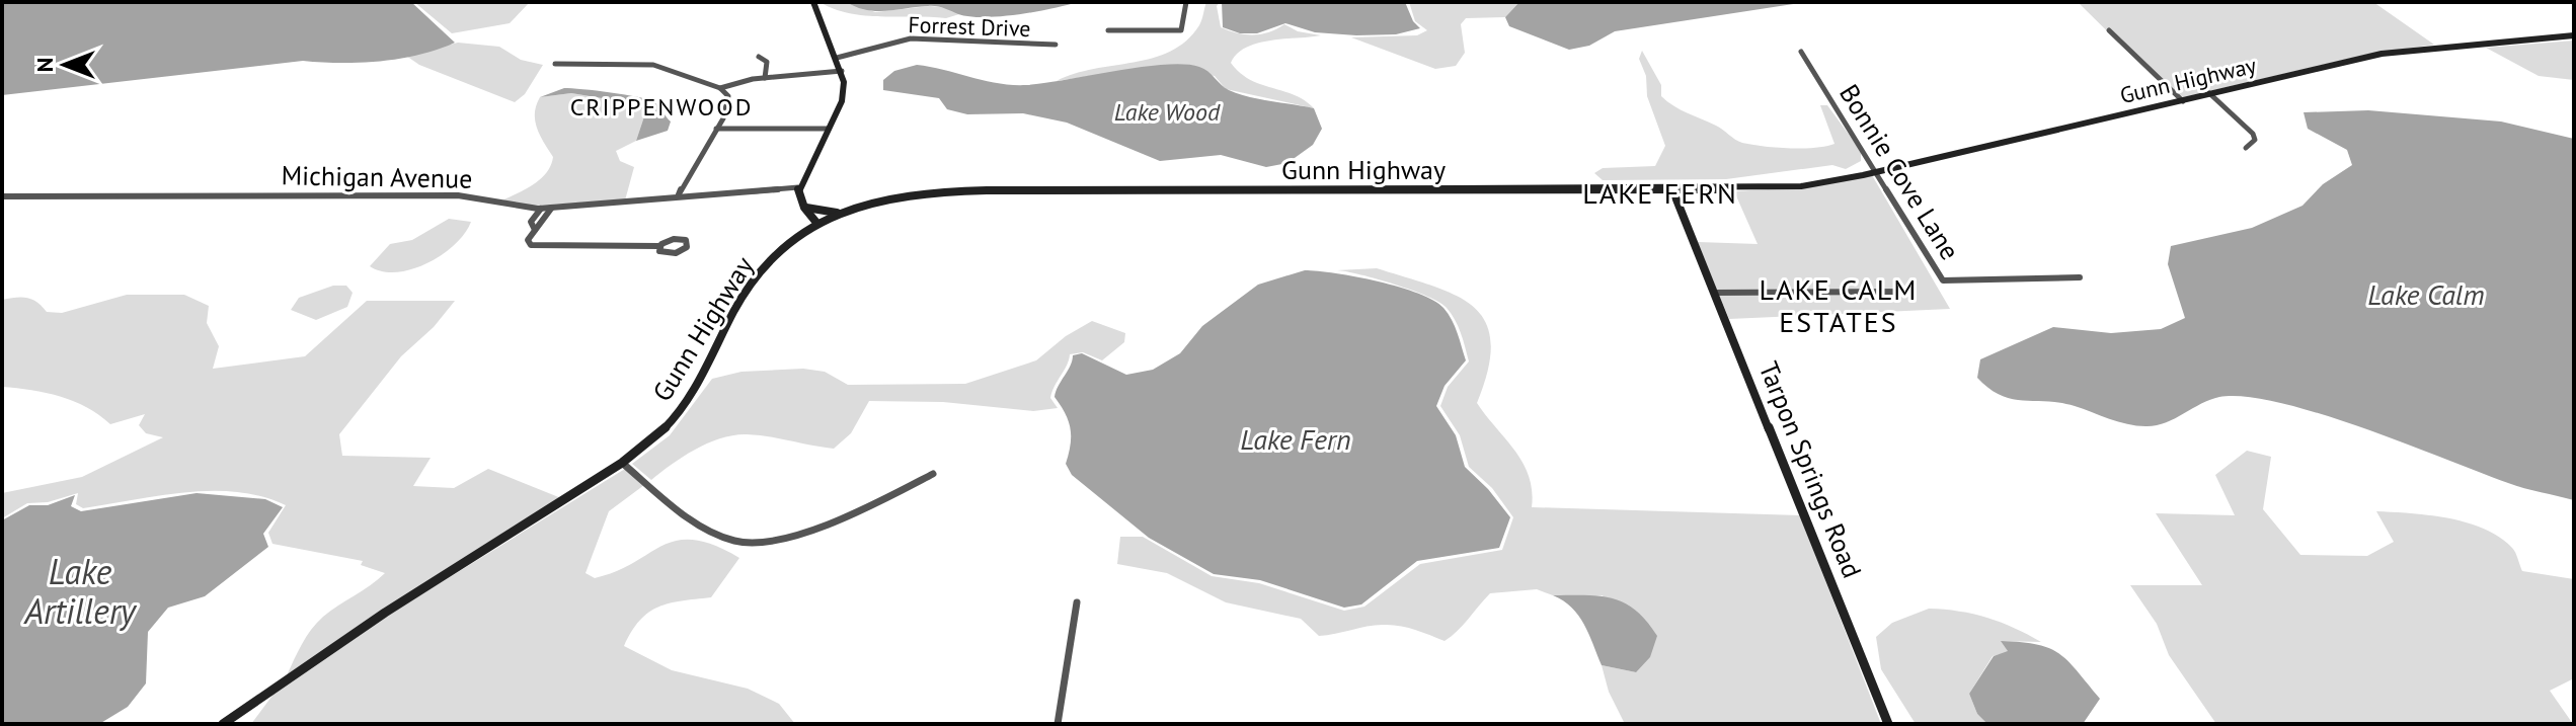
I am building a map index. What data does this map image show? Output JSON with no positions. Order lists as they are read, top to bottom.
{
  "streets": {
    "main road": ["Gunn Highway", "Tarpon Springs Road"],
    "street": ["Forrest Drive", "Bonnie Cove Lane", "Michigan Avenue"]
  },
  "crossings": [
    ["Gunn Highway", "Bonnie Cove Lane"],
    ["Gunn Highway", "Tarpon Springs Road"]
  ],
  "districts": ["CRIPPENWOOD", "LAKE FERN", "LAKE CALM ESTATES"],
  "water": [
    "Lake Wood",
    "Lake Calm",
    "Lake Fern",
    "Lake Artillery"
  ],
  "north": "left"
}
